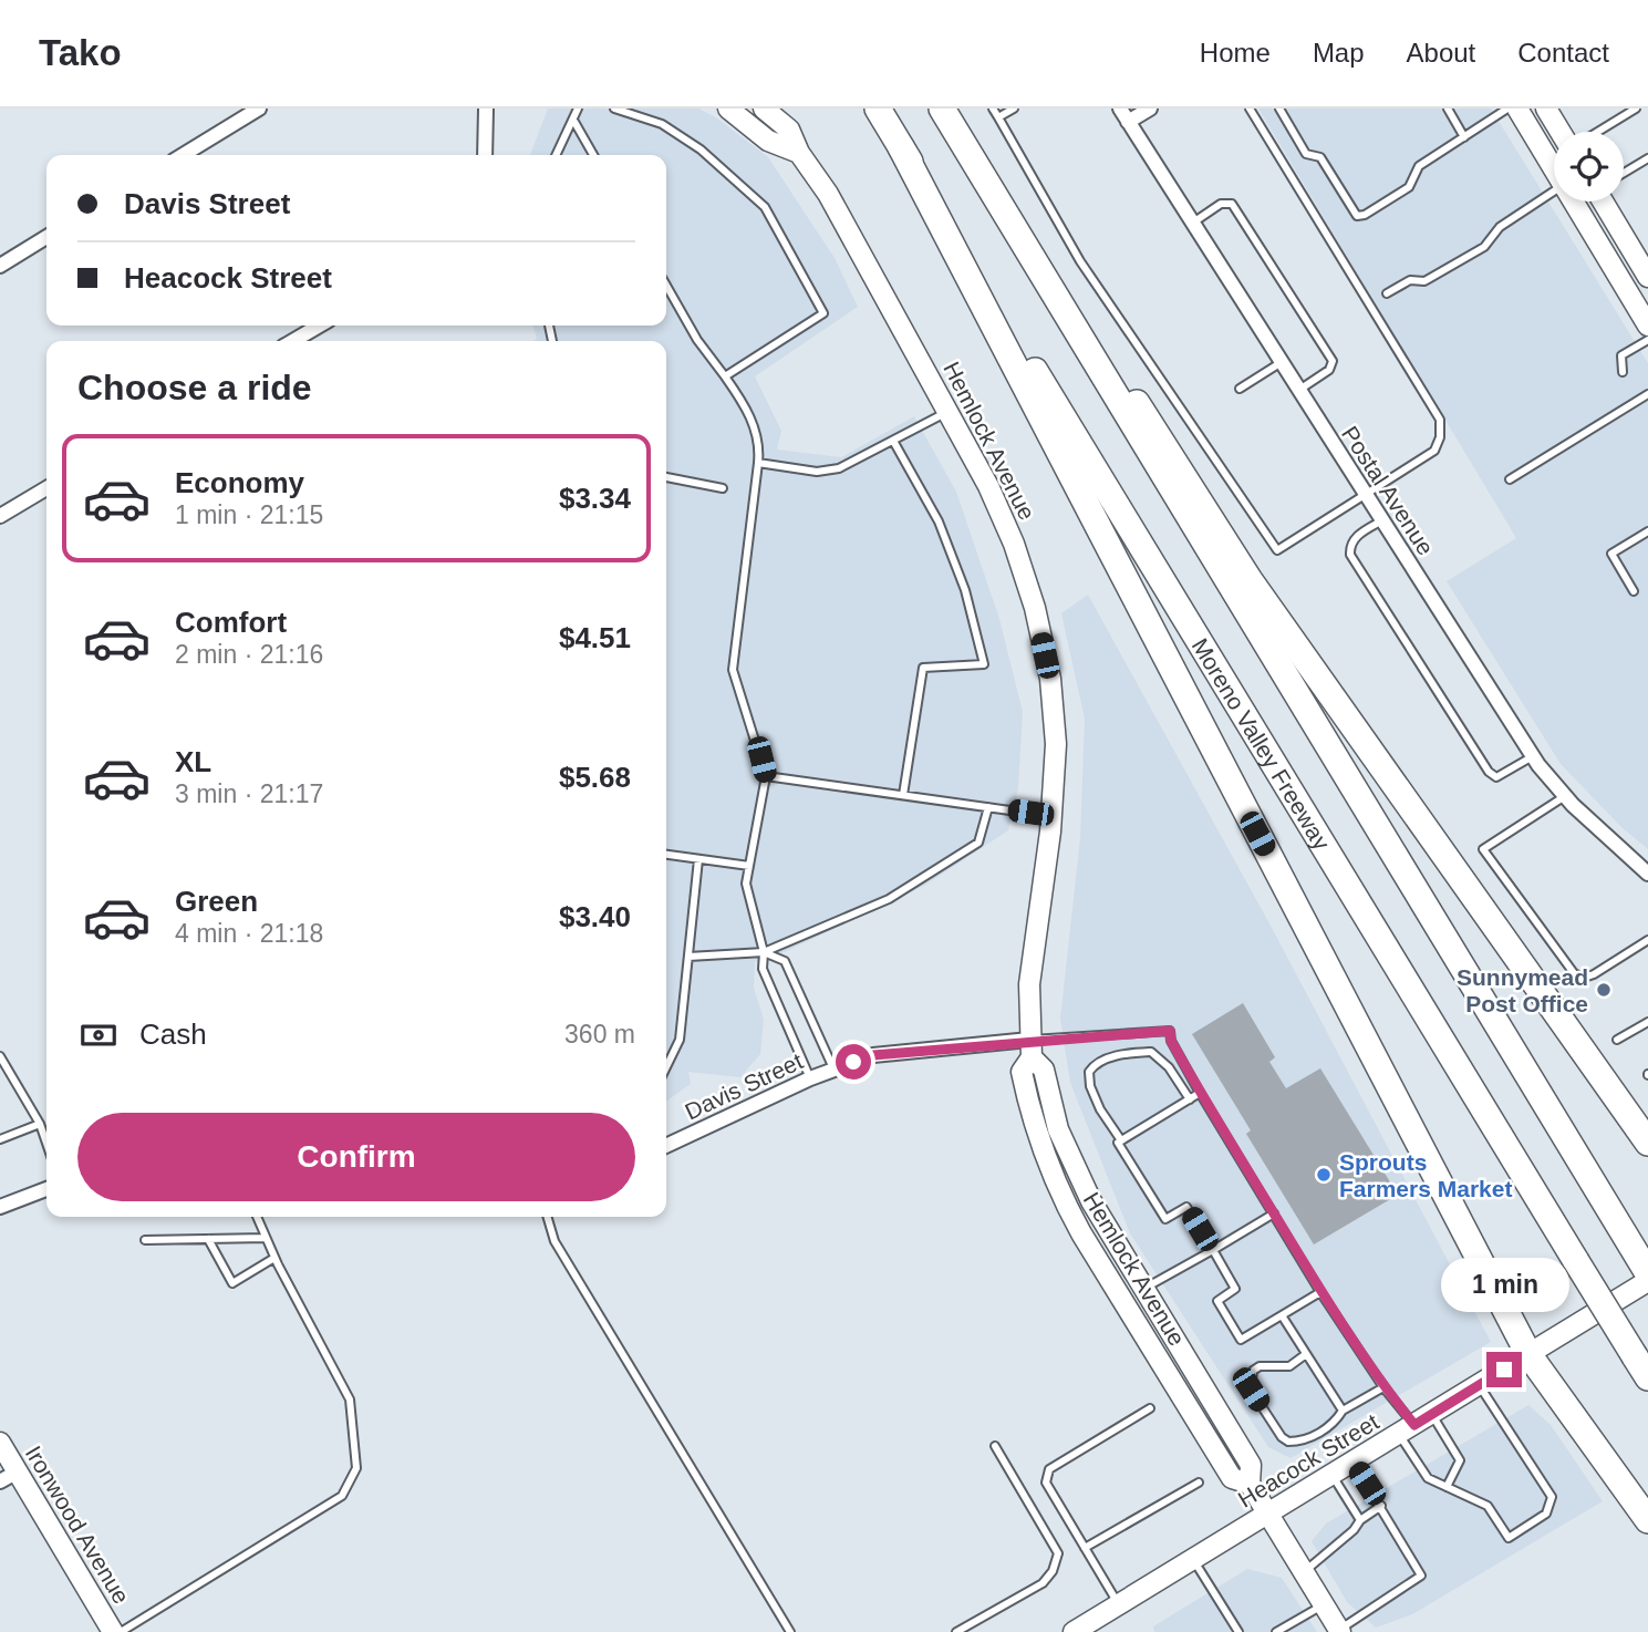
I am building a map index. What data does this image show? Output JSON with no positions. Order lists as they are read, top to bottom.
{
  "streets": {
    "highway": ["Moreno Valley Freeway"],
    "street": [
      "Hemlock Avenue",
      "Postal Avenue",
      "Davis Street",
      "Heacock Street",
      "Ironwood Avenue"
    ]
  },
  "crossings": [
    ["Hemlock Avenue", "Davis Street"],
    ["Hemlock Avenue", "Heacock Street"]
  ],
  "places": ["Sunnymead Post Office", "Sprouts Farmers Market"],
  "page": {
    "header": "Tako",
    "nav": [
      "Home",
      "Map",
      "About",
      "Contact"
    ],
    "banner": ["Davis Street", "Heacock Street"],
    "heading": "Choose a ride",
    "list": [
      {
        "name": "Economy",
        "note": "1 min · 21:15",
        "value": "$3.34"
      },
      {
        "name": "Comfort",
        "note": "2 min · 21:16",
        "value": "$4.51"
      },
      {
        "name": "XL",
        "note": "3 min · 21:17",
        "value": "$5.68"
      },
      {
        "name": "Green",
        "note": "4 min · 21:18",
        "value": "$3.40"
      }
    ],
    "pay": ["Cash", "360 m"],
    "buttons": "Confirm",
    "bubble": "1 min"
  }
}
